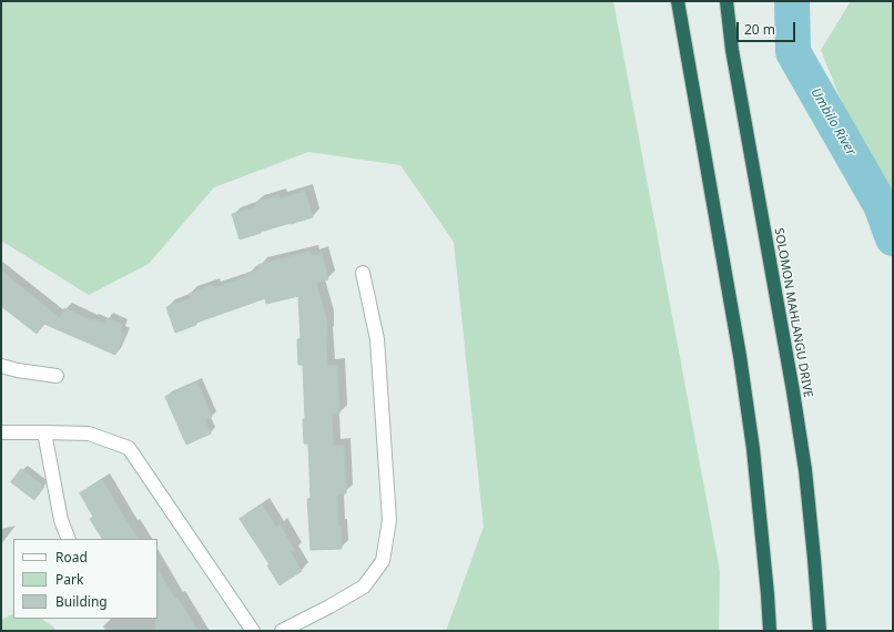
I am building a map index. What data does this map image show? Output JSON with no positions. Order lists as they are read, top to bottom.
{
  "streets": {
    "highway": ["SOLOMON MAHLANGU DRIVE"]
  },
  "water": ["Umbilo River"],
  "legend": ["Road", "Park", "Building"],
  "scale_bar": "20 m"
}
